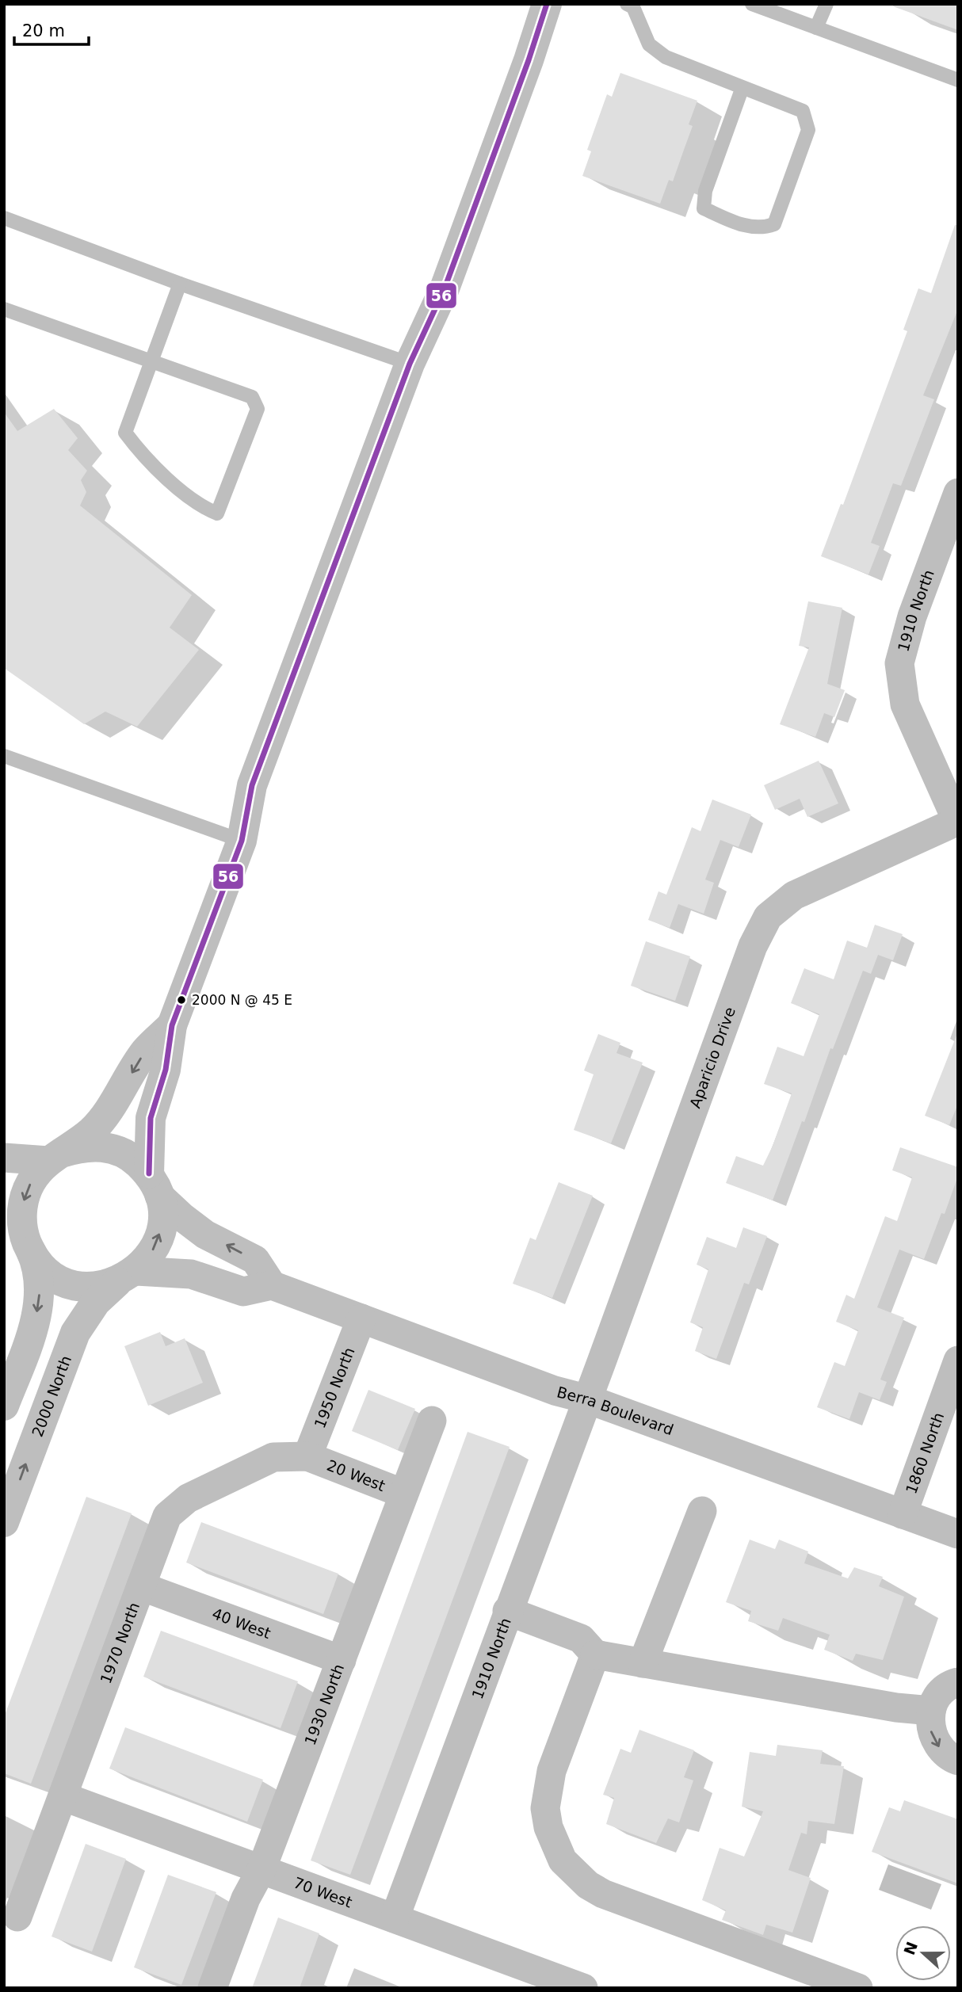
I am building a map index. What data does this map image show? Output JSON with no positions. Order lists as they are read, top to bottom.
{
  "streets": {
    "street": [
      "1910 North",
      "Aparicio Drive",
      "1950 North",
      "2000 North",
      "Berra Boulevard",
      "1860 North",
      "20 West",
      "40 West",
      "1970 North",
      "1930 North",
      "70 West"
    ]
  },
  "crossings": [
    ["1910 North", "Aparicio Drive"],
    ["1910 North", "Berra Boulevard"],
    ["1910 North", "70 West"],
    ["Aparicio Drive", "Berra Boulevard"],
    ["1950 North", "Berra Boulevard"],
    ["1950 North", "20 West"],
    ["1950 North", "1970 North"],
    ["Berra Boulevard", "1860 North"],
    ["20 West", "1970 North"],
    ["20 West", "1930 North"],
    ["40 West", "1970 North"],
    ["40 West", "1930 North"],
    ["1970 North", "70 West"],
    ["1930 North", "70 West"]
  ],
  "places": ["2000 N @ 45 E"],
  "lines": ["transit line 56"],
  "scale_bar": "20 m",
  "north": "left"
}
